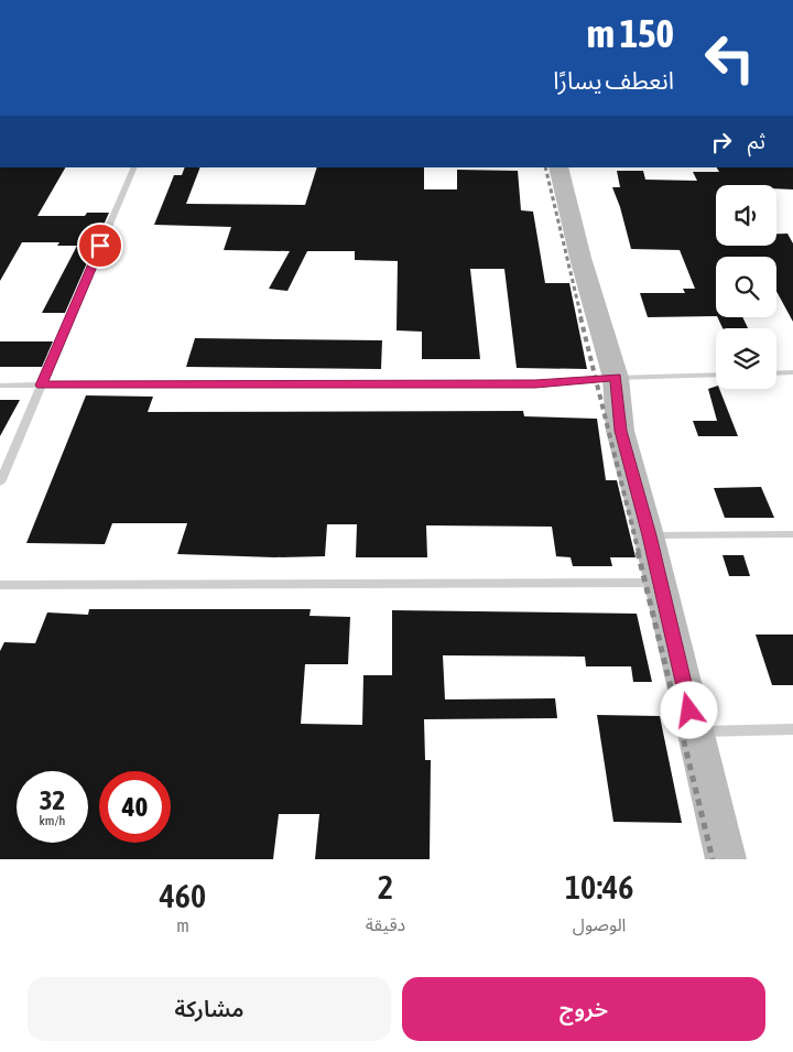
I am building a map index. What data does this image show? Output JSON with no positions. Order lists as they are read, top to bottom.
{
  "page": {
    "turn": ["150 m", "انعطف يسارًا"],
    "then": "ثم",
    "speed": "32 km/h",
    "limit": "40",
    "eta": [
      "10:46",
      "الوصول",
      "2",
      "دقيقة",
      "460",
      "m"
    ],
    "buttons": ["خروج", "مشاركة"]
  }
}
